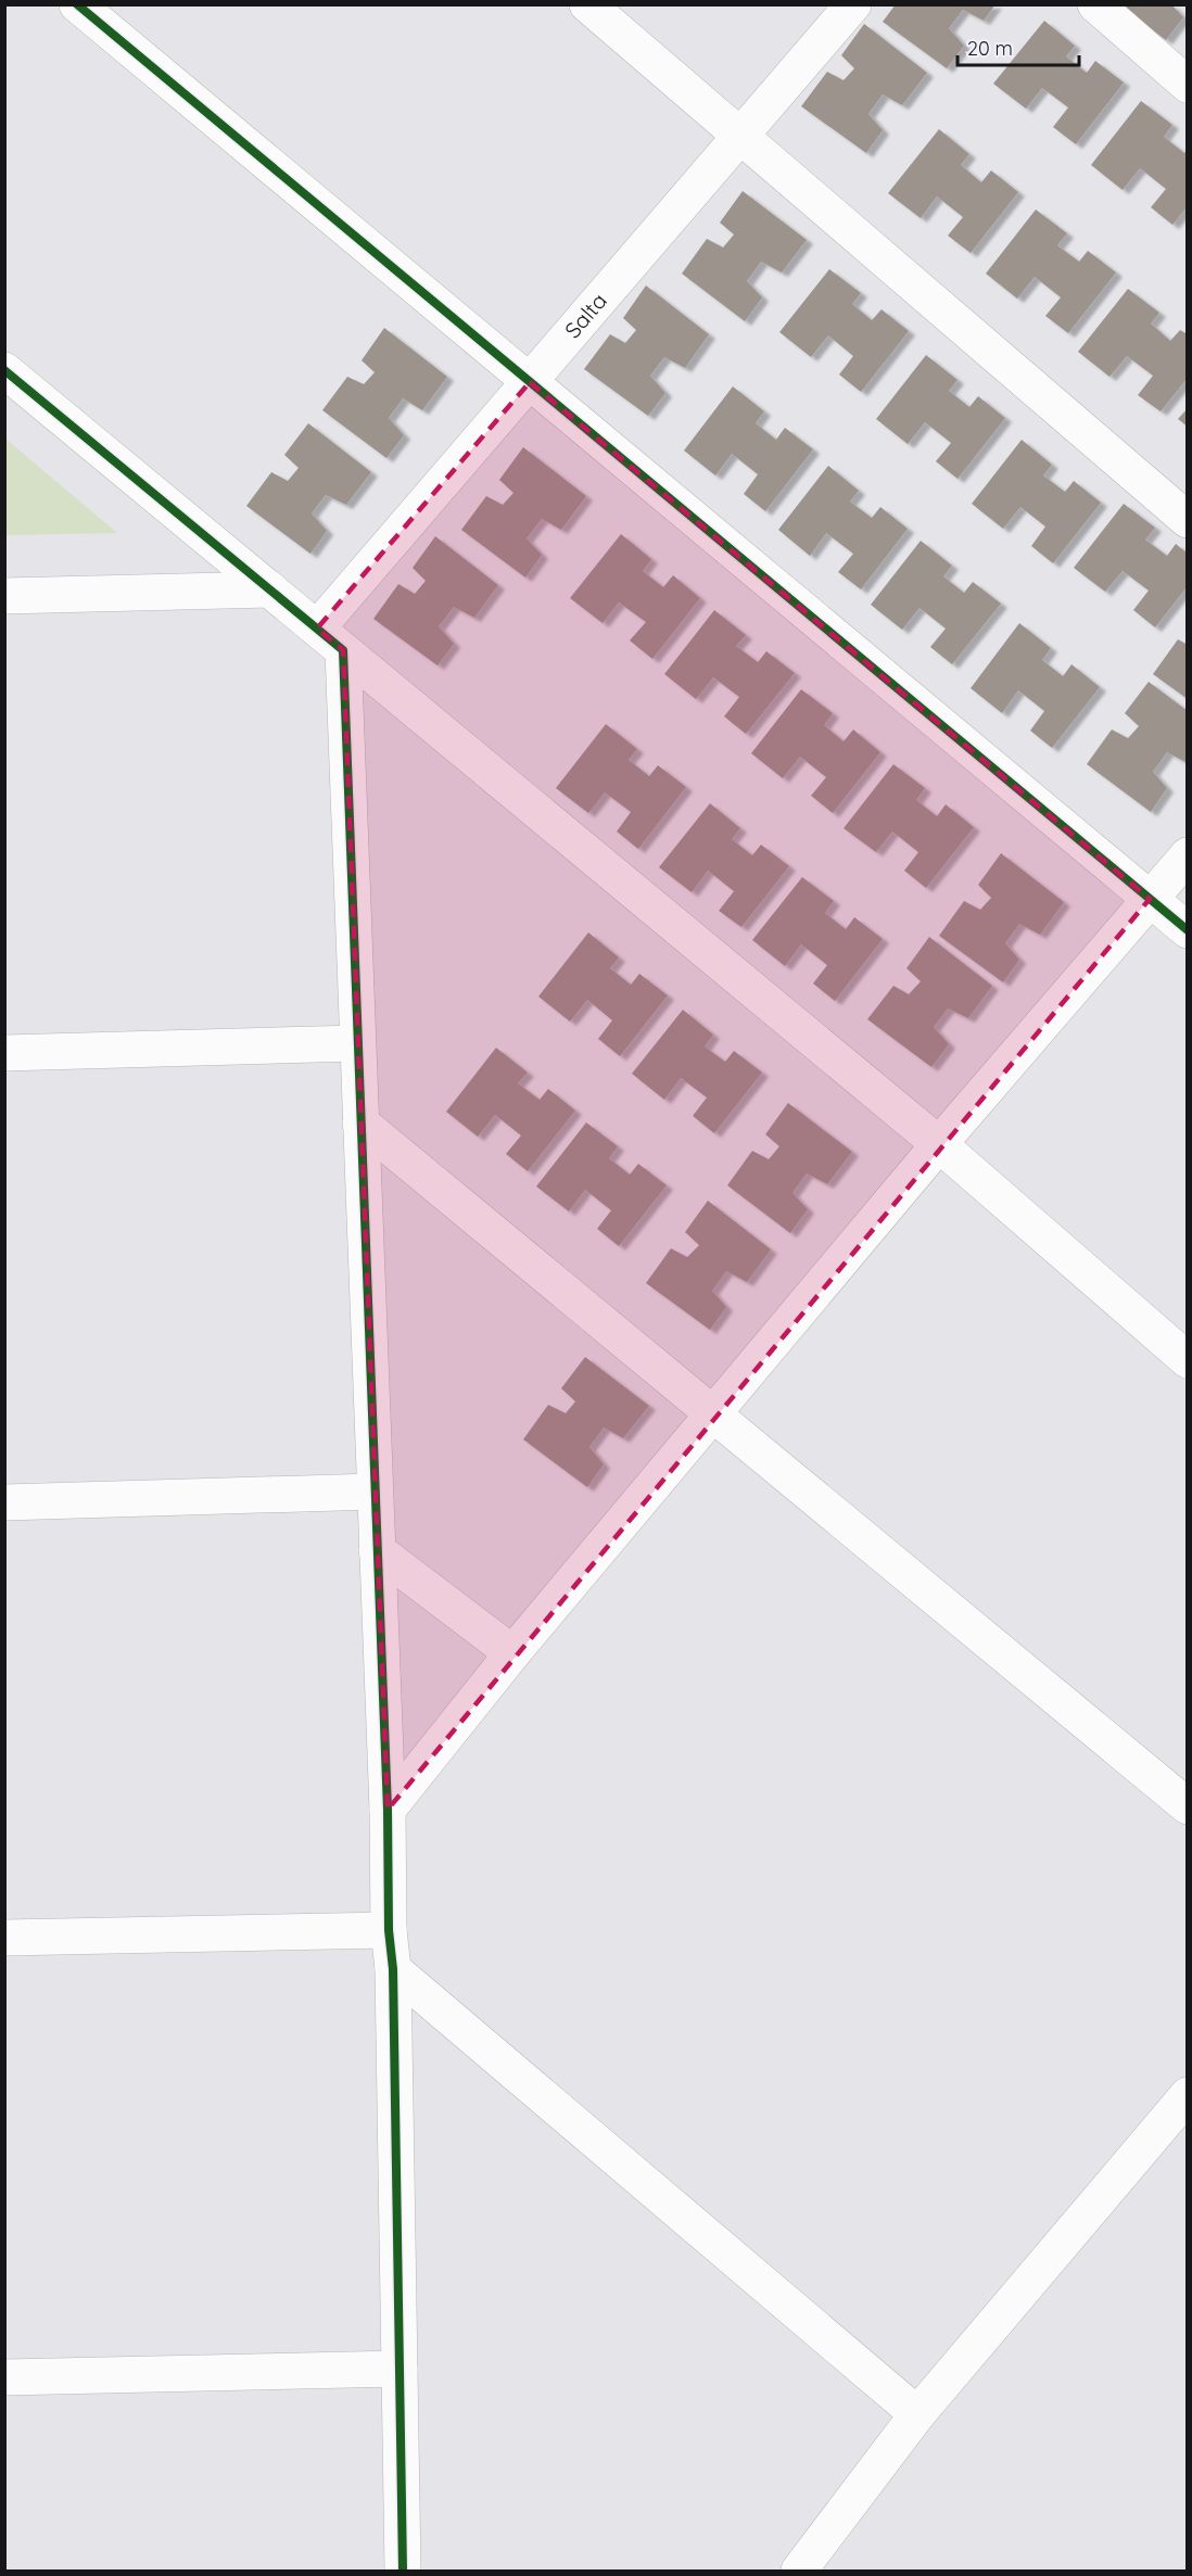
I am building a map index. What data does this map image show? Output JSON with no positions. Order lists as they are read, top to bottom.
{
  "streets": {
    "street": ["Salta"]
  },
  "scale_bar": "20 m"
}
